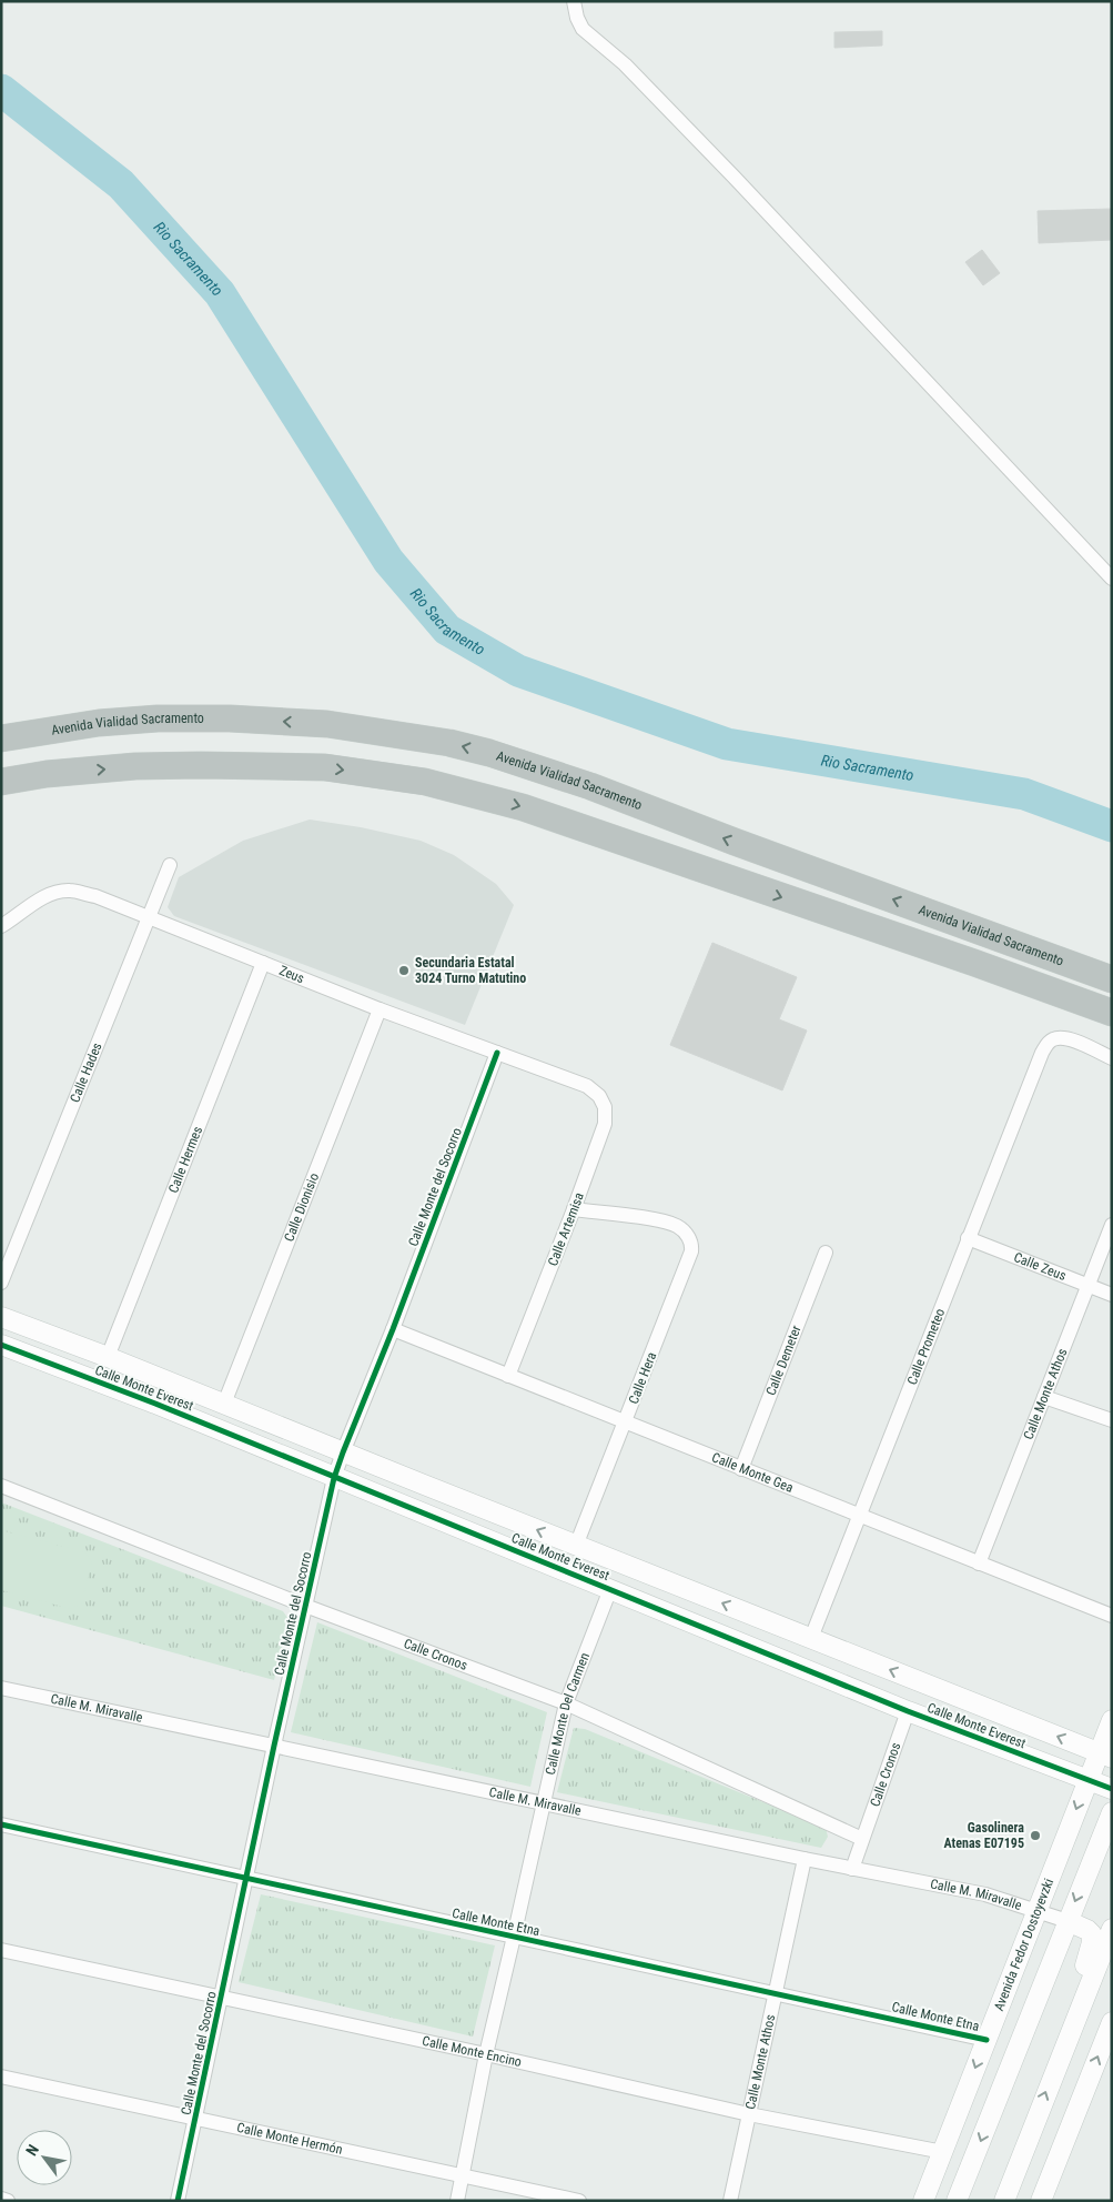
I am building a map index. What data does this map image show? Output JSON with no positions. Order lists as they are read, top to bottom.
{
  "streets": {
    "highway": ["Avenida Vialidad Sacramento"],
    "street": [
      "Zeus",
      "Calle Hades",
      "Calle Hermes",
      "Calle Monte del Socorro",
      "Calle Dionisio",
      "Calle Artemisa",
      "Calle Zeus",
      "Calle Prometeo",
      "Calle Demeter",
      "Calle Hera",
      "Calle Monte Everest",
      "Calle Monte Athos",
      "Calle Monte Gea",
      "Calle Cronos",
      "Calle M. Miravalle",
      "Calle Monte Del Carmen",
      "Calle Monte Etna",
      "Avenida Fedor Dostoyevzki",
      "Calle Monte Encino",
      "Calle Monte Hermón"
    ]
  },
  "crossings": [
    ["Zeus", "Calle Hades"],
    ["Zeus", "Calle Hermes"],
    ["Zeus", "Calle Monte del Socorro"],
    ["Zeus", "Calle Dionisio"],
    ["Zeus", "Calle Artemisa"],
    ["Calle Hermes", "Calle Monte Everest"],
    ["Calle Monte del Socorro", "Calle Monte Everest"],
    ["Calle Monte del Socorro", "Calle Monte Gea"],
    ["Calle Monte del Socorro", "Calle Cronos"],
    ["Calle Monte del Socorro", "Calle M. Miravalle"],
    ["Calle Monte del Socorro", "Calle Monte Etna"],
    ["Calle Monte del Socorro", "Calle Monte Encino"],
    ["Calle Monte del Socorro", "Calle Monte Hermón"],
    ["Calle Dionisio", "Calle Monte Everest"],
    ["Calle Artemisa", "Calle Hera"],
    ["Calle Artemisa", "Calle Monte Gea"],
    ["Calle Zeus", "Calle Prometeo"],
    ["Calle Zeus", "Calle Monte Athos"],
    ["Calle Prometeo", "Calle Monte Everest"],
    ["Calle Prometeo", "Calle Monte Gea"],
    ["Calle Demeter", "Calle Monte Gea"],
    ["Calle Hera", "Calle Monte Everest"],
    ["Calle Hera", "Calle Monte Gea"],
    ["Calle Monte Everest", "Calle Cronos"],
    ["Calle Monte Everest", "Calle Monte Del Carmen"],
    ["Calle Monte Everest", "Avenida Fedor Dostoyevzki"],
    ["Calle Monte Athos", "Calle Monte Gea"],
    ["Calle Monte Athos", "Calle M. Miravalle"],
    ["Calle Monte Athos", "Calle Monte Etna"],
    ["Calle Monte Athos", "Calle Monte Encino"],
    ["Calle Cronos", "Calle M. Miravalle"],
    ["Calle Cronos", "Calle Monte Del Carmen"],
    ["Calle M. Miravalle", "Calle Monte Del Carmen"],
    ["Calle M. Miravalle", "Avenida Fedor Dostoyevzki"],
    ["Calle Monte Del Carmen", "Calle Monte Etna"],
    ["Calle Monte Del Carmen", "Calle Monte Encino"],
    ["Calle Monte Del Carmen", "Calle Monte Hermón"],
    ["Calle Monte Etna", "Avenida Fedor Dostoyevzki"],
    ["Avenida Fedor Dostoyevzki", "Calle Monte Encino"]
  ],
  "water": ["Rio Sacramento"],
  "places": ["Secundaria Estatal 3024 Turno Matutino", "Gasolinera Atenas E07195"],
  "north": "top left"
}
